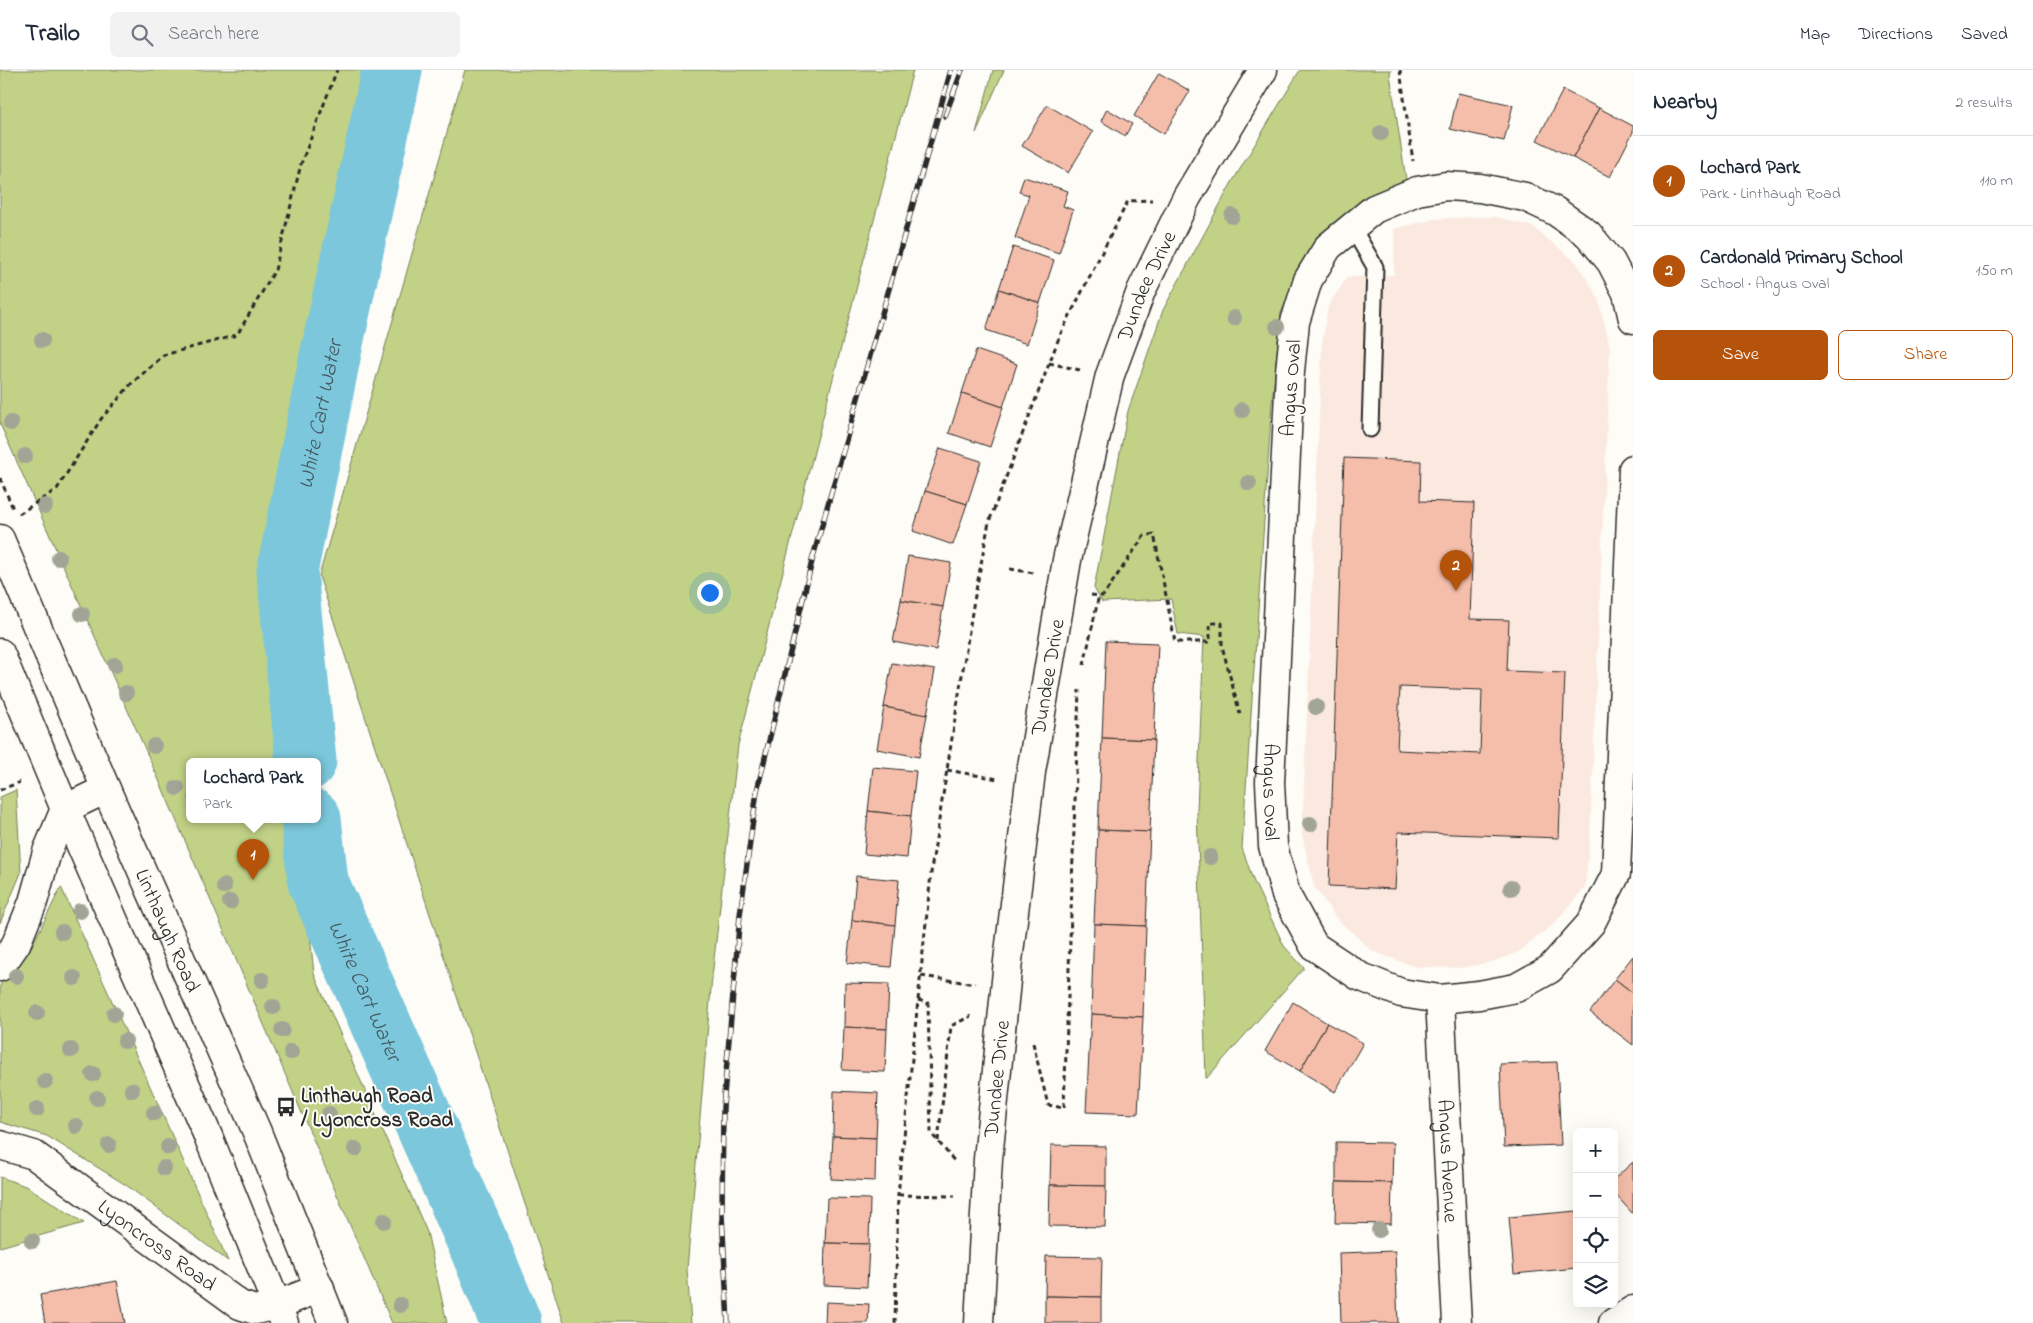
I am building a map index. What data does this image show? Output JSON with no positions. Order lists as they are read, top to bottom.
{
  "streets": {
    "street": [
      "Dundee Drive",
      "Angus Oval",
      "Linthaugh Road",
      "Angus Avenue",
      "Lyoncross Road"
    ]
  },
  "crossings": [
    ["Angus Oval", "Angus Avenue"],
    ["Linthaugh Road", "Lyoncross Road"]
  ],
  "water": ["White Cart Water"],
  "places": {
    "bus stop": ["Linthaugh Road / Lyoncross Road"]
  },
  "page": {
    "header": "Trailo",
    "search": "Search here",
    "nav": ["Map", "Directions", "Saved"],
    "heading": ["Nearby", "2 results"],
    "list": [
      {
        "mark": "1",
        "name": "Lochard Park",
        "note": "Park · Linthaugh Road",
        "value": "110 m"
      },
      {
        "mark": "2",
        "name": "Cardonald Primary School",
        "note": "School · Angus Oval",
        "value": "150 m"
      }
    ],
    "buttons": ["Save", "Share"],
    "pins": ["2", "1"],
    "popup": ["Lochard Park", "Park"],
    "map_buttons": ["+", "−"]
  }
}
